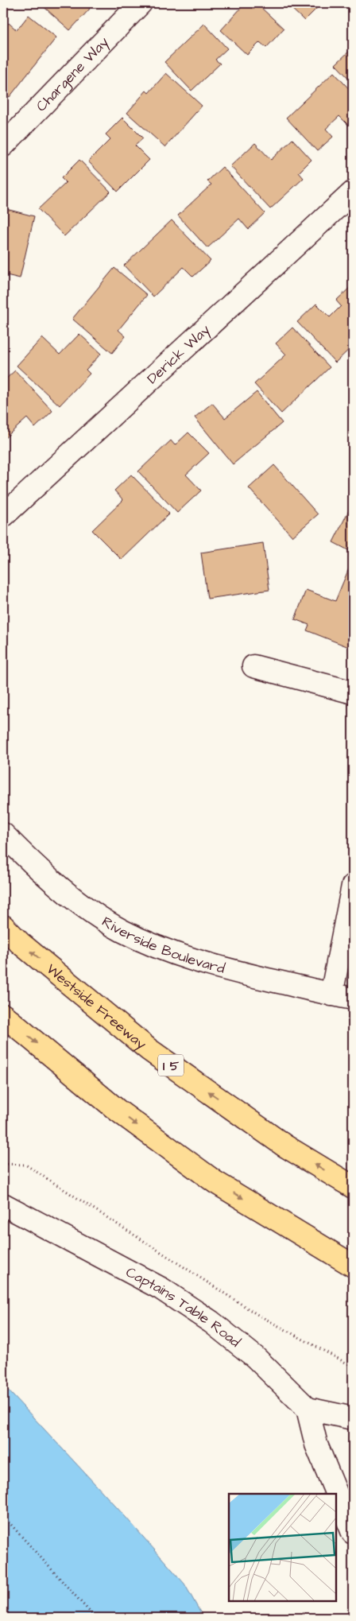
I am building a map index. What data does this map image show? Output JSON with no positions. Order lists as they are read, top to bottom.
{
  "streets": {
    "highway": ["Westside Freeway", "I 5"],
    "street": [
      "Chargene Way",
      "Derick Way",
      "Riverside Boulevard",
      "Captains Table Road"
    ]
  }
}
